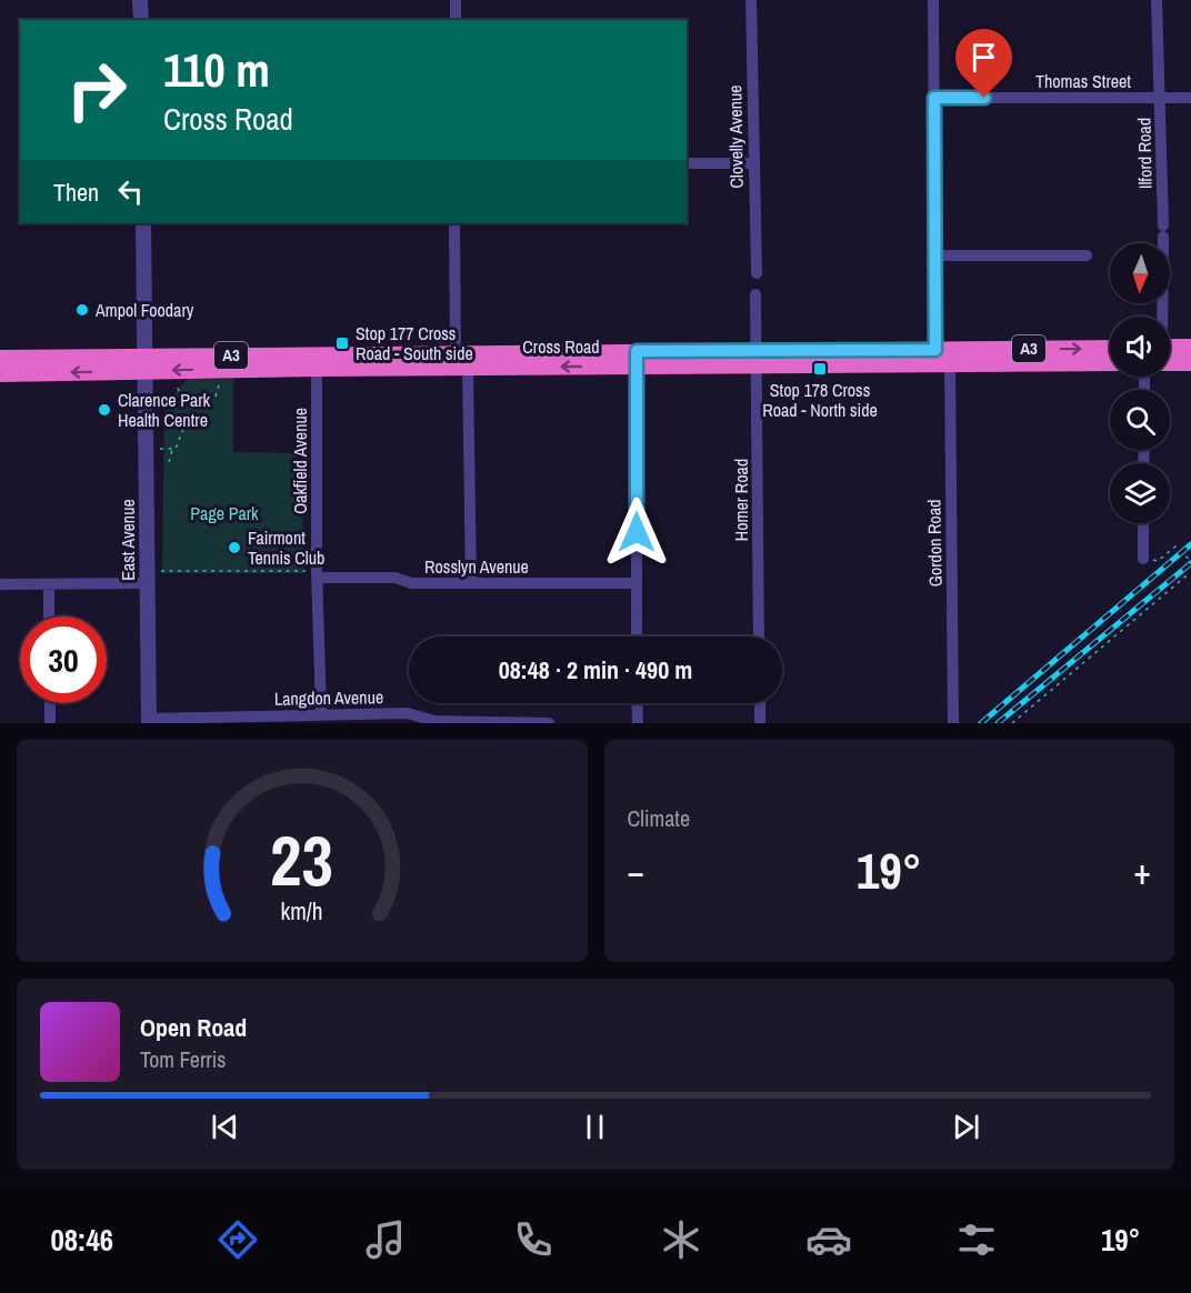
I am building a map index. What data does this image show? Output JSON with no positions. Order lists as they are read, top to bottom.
{
  "streets": {
    "highway": ["Cross Road", "A3"],
    "street": [
      "Thomas Street",
      "Clovelly Avenue",
      "Ilford Road",
      "Oakfield Avenue",
      "Homer Road",
      "East Avenue",
      "Gordon Road",
      "Rosslyn Avenue",
      "Langdon Avenue"
    ]
  },
  "crossings": [
    ["Thomas Street", "Ilford Road"],
    ["Cross Road", "Oakfield Avenue"],
    ["Cross Road", "Homer Road"],
    ["Cross Road", "East Avenue"],
    ["Cross Road", "Gordon Road"],
    ["Oakfield Avenue", "Rosslyn Avenue"],
    ["Oakfield Avenue", "Langdon Avenue"],
    ["East Avenue", "Langdon Avenue"]
  ],
  "parks": ["Page Park"],
  "places": {
    "other": ["Ampol Foodary", "Clarence Park Health Centre", "Fairmont Tennis Club"],
    "transit": ["Stop 177 Cross Road - South side", "Stop 178 Cross Road - North side"]
  },
  "north": "bottom",
  "page": {
    "turn": ["110 m", "Cross Road"],
    "then": "Then",
    "limit": "30",
    "trip": "08:48 · 2 min · 490 m",
    "tile": "Climate",
    "heat": ["−", "19°", "+"],
    "song": ["Open Road", "Tom Ferris"],
    "tabs": ["08:46", "19°"],
    "gauge": ["23", "km/h"]
  }
}
